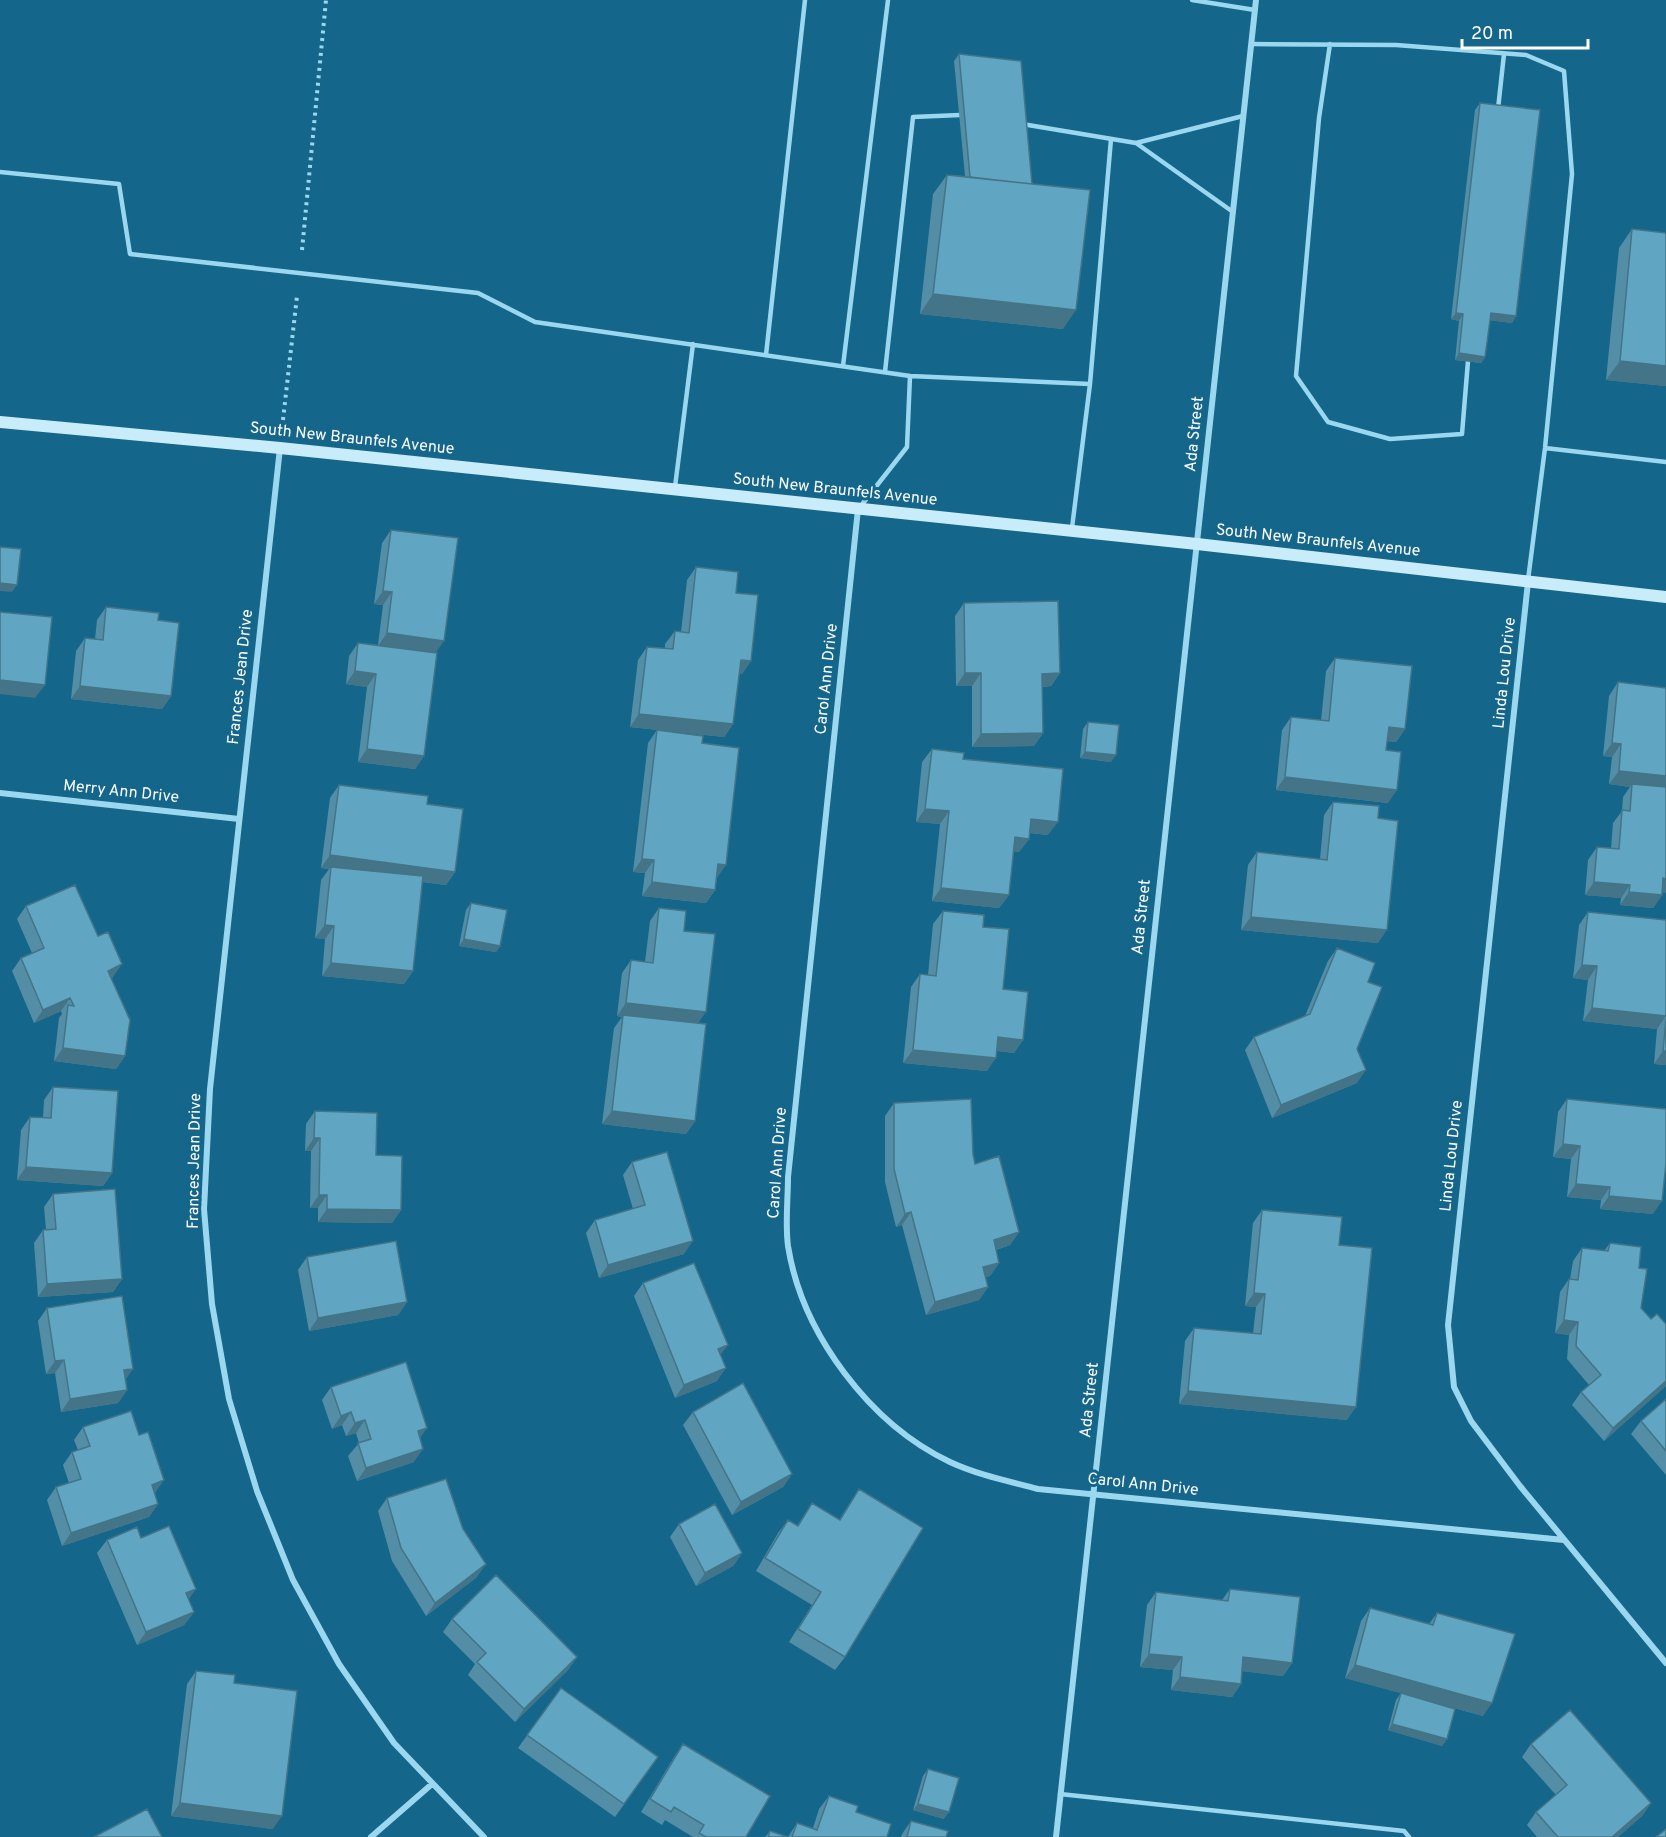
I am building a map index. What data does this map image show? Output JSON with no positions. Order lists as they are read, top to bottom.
{
  "streets": {
    "main road": ["South New Braunfels Avenue"],
    "street": [
      "Ada Street",
      "Linda Lou Drive",
      "Frances Jean Drive",
      "Carol Ann Drive",
      "Merry Ann Drive"
    ]
  },
  "crossings": [
    ["Ada Street", "South New Braunfels Avenue"],
    ["Ada Street", "Carol Ann Drive"],
    ["South New Braunfels Avenue", "Linda Lou Drive"],
    ["South New Braunfels Avenue", "Frances Jean Drive"],
    ["South New Braunfels Avenue", "Carol Ann Drive"],
    ["Linda Lou Drive", "Carol Ann Drive"],
    ["Frances Jean Drive", "Merry Ann Drive"]
  ],
  "scale_bar": "20 m"
}
